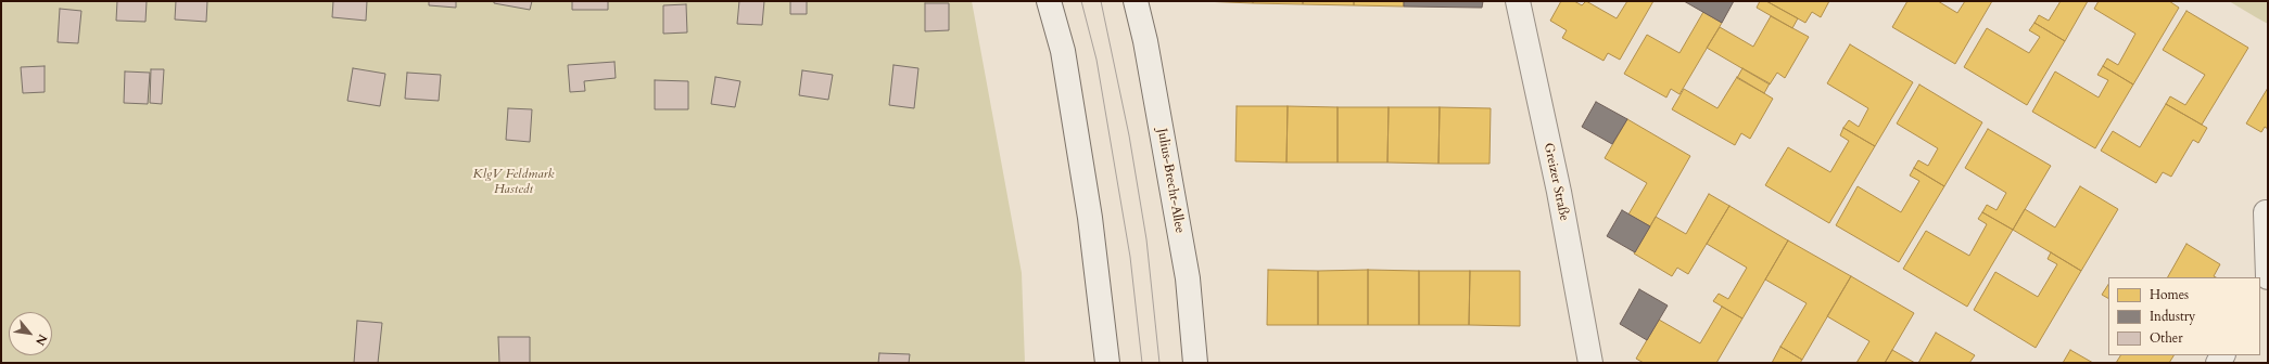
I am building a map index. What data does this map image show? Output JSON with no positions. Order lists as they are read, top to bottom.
{
  "streets": {
    "main road": ["Julius-Brecht-Allee", "Greizer Straße"]
  },
  "parks": ["KlgV Feldmark Hastedt"],
  "legend": ["Homes", "Industry", "Other"],
  "north": "bottom right"
}
